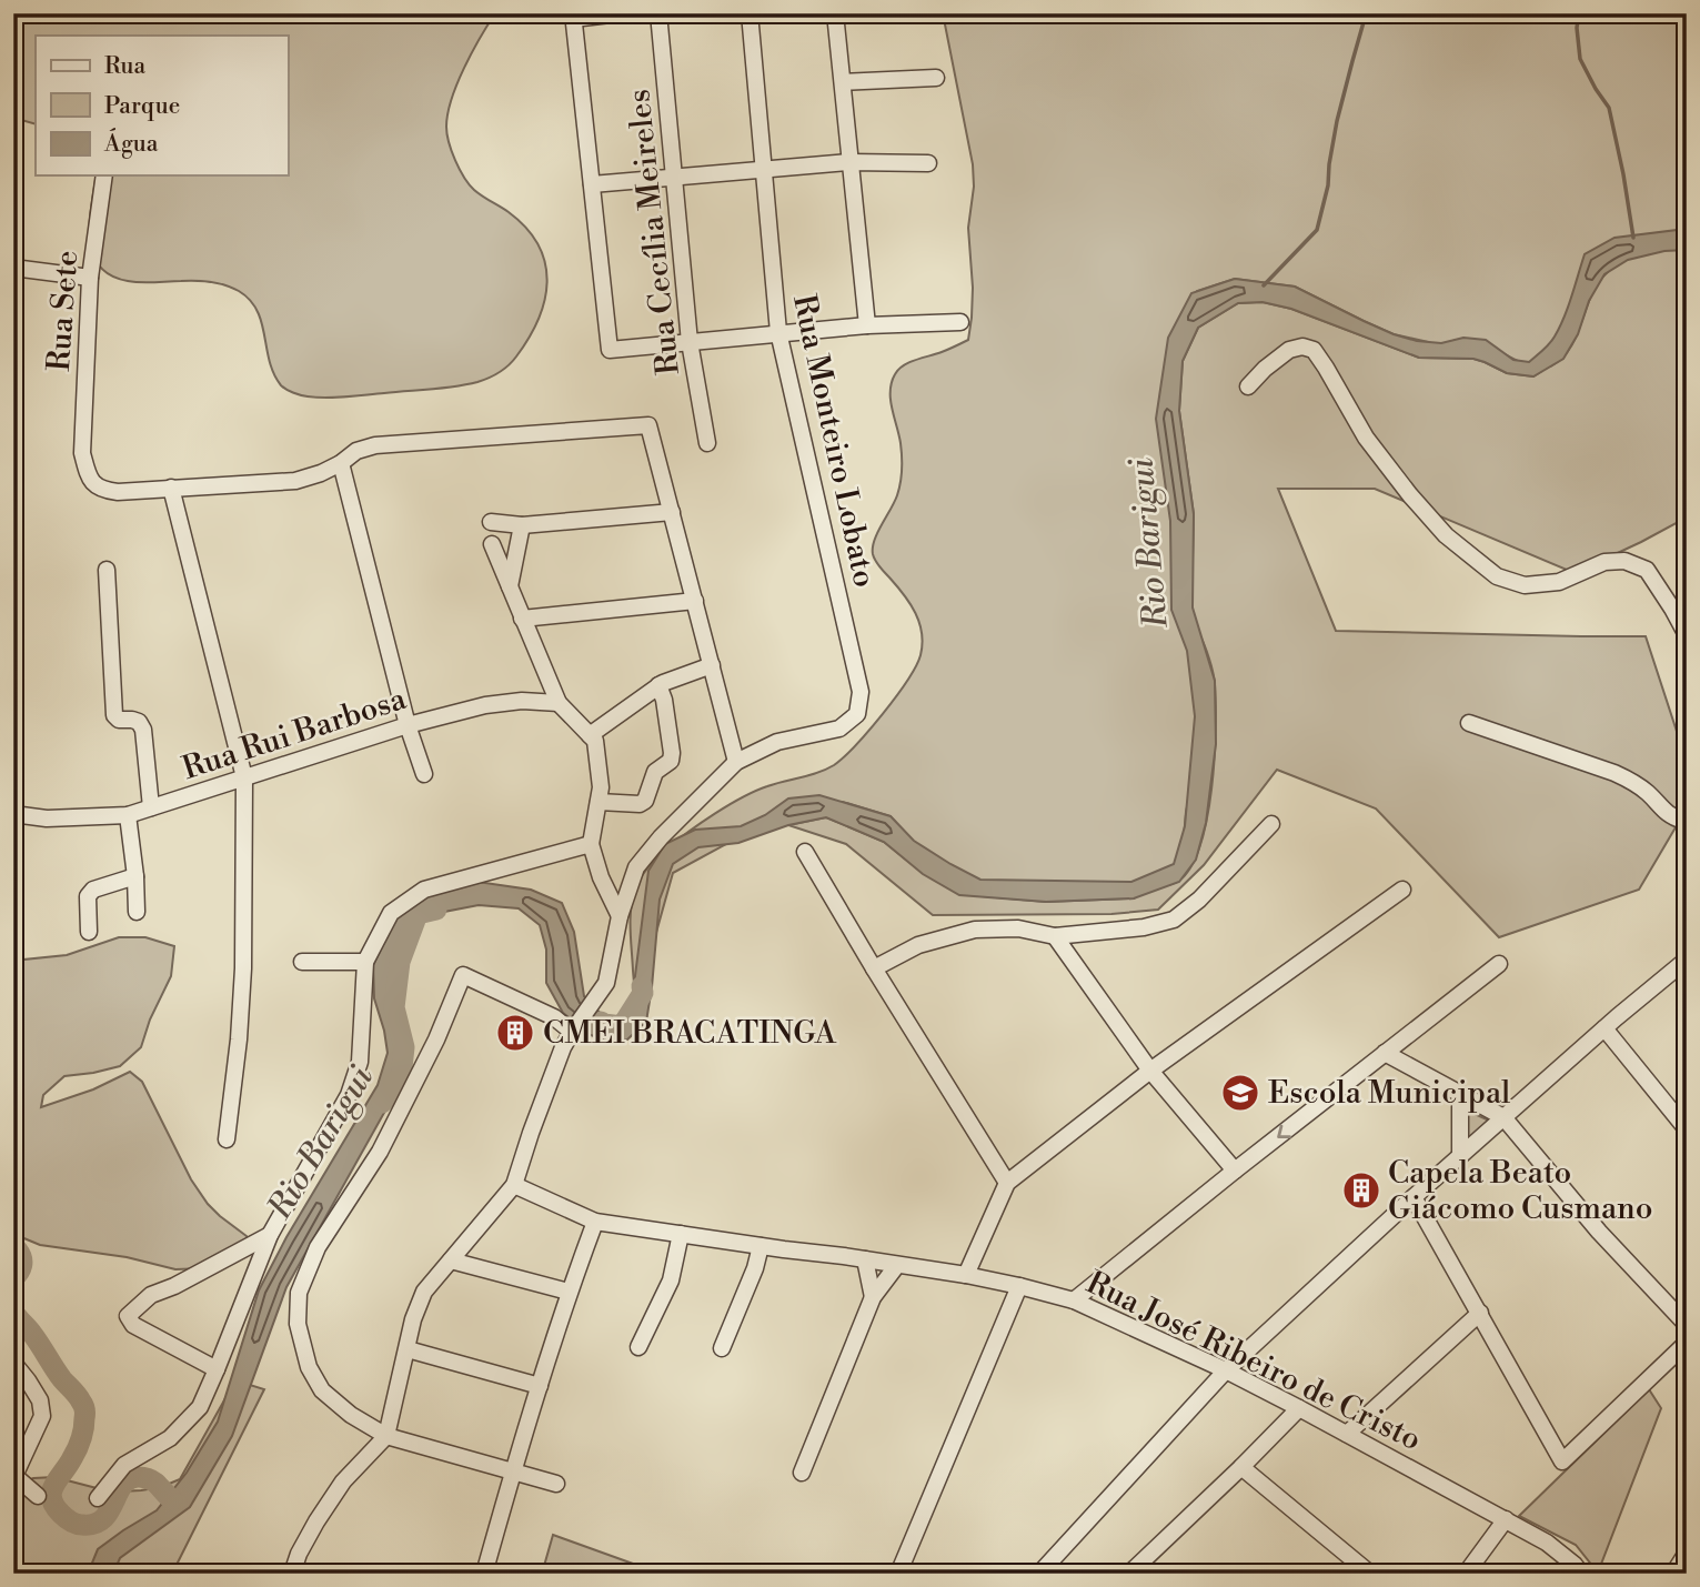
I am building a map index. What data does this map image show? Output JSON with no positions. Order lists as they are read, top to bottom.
{
  "streets": {
    "street": [
      "Rua Cecília Meireles",
      "Rua Sete",
      "Rua Monteiro Lobato",
      "Rua Rui Barbosa",
      "Rua José Ribeiro de Cristo"
    ]
  },
  "water": ["Rio Barigui"],
  "places": {
    "building": ["CMEI BRACATINGA", "Capela Beato Giácomo Cusmano"],
    "school or university": ["Escola Municipal"]
  },
  "legend": ["Rua", "Parque", "Água"]
}
